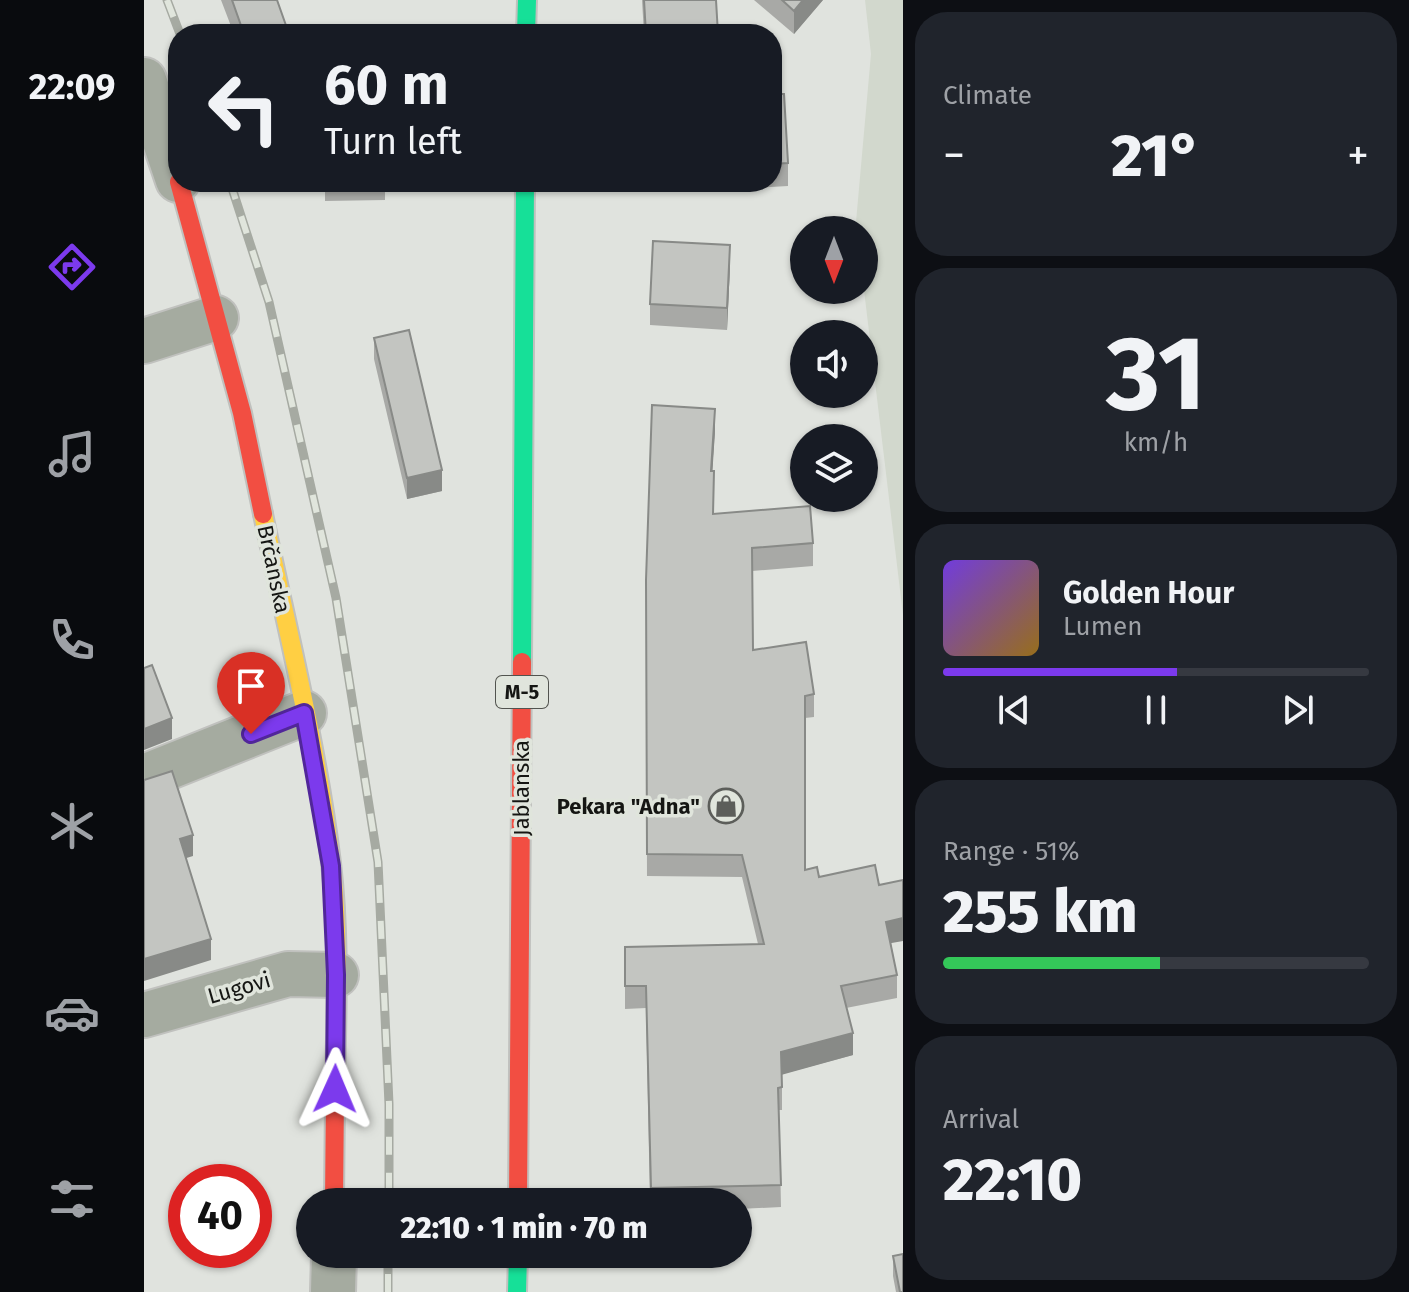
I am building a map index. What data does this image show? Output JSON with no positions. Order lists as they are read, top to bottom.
{
  "streets": {
    "main road": ["Brčanska", "M-5", "Jablanska"],
    "street": ["Lugovi"]
  },
  "crossings": [
    ["Brčanska", "Lugovi"]
  ],
  "places": {
    "shop": ["Pekara \"Adna\""]
  },
  "north": "bottom",
  "page": {
    "tabs": "22:09",
    "tile": [
      "Climate",
      ["31", "km/h"],
      ["Range · 51%", "255 km"],
      ["Arrival", "22:10"]
    ],
    "turn": ["60 m", "Turn left"],
    "heat": ["−", "21°", "+"],
    "song": ["Golden Hour", "Lumen"],
    "limit": "40",
    "trip": "22:10 · 1 min · 70 m"
  }
}
